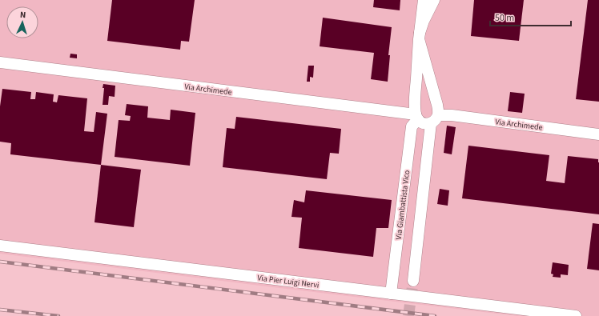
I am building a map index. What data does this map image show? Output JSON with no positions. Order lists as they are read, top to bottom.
{
  "streets": {
    "street": ["Via Archimede", "Via Giambattista Vico", "Via Pier Luigi Nervi"]
  },
  "crossings": [
    ["Via Archimede", "Via Giambattista Vico"],
    ["Via Giambattista Vico", "Via Pier Luigi Nervi"]
  ],
  "scale_bar": "50 m",
  "north": "top"
}
